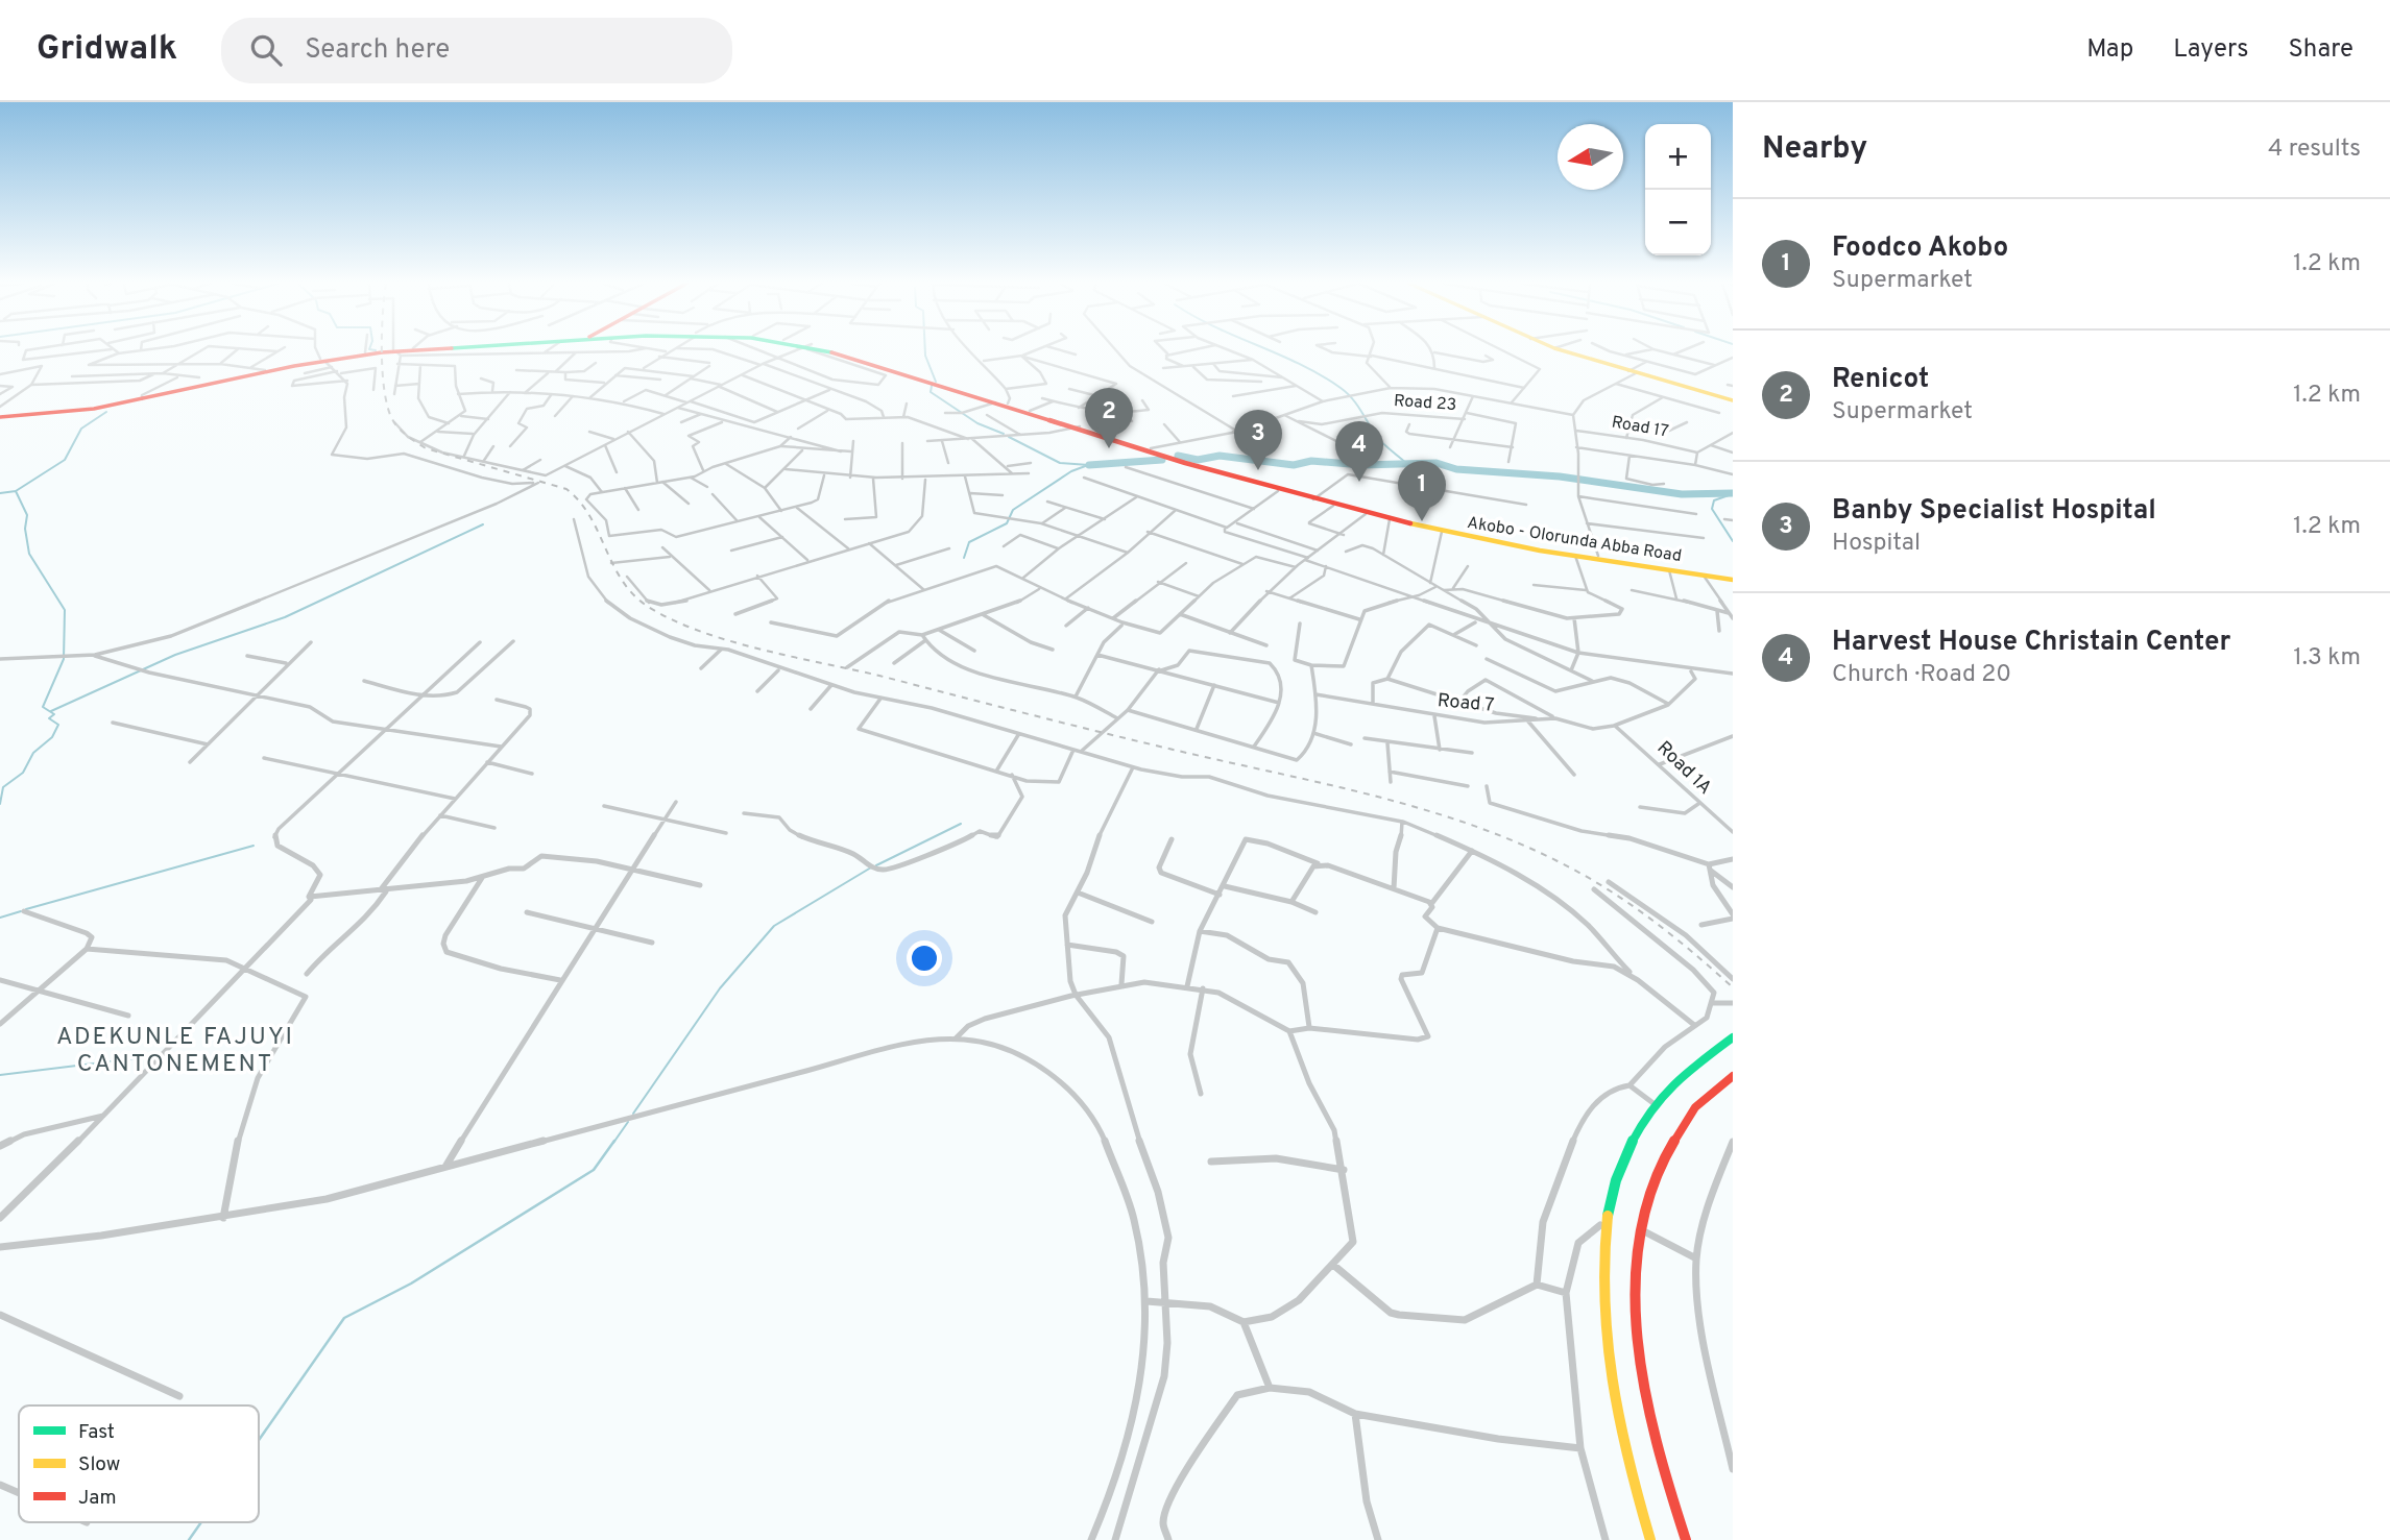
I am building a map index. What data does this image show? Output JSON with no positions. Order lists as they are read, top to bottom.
{
  "streets": {
    "main road": ["Akobo - Olorunda Abba Road"],
    "street": [
      "Road 23",
      "Road 17",
      "Road 7",
      "Road 1A"
    ]
  },
  "crossings": [
    ["Road 7", "Road 1A"]
  ],
  "districts": ["ADEKUNLE FAJUYI CANTONEMENT"],
  "legend": ["Fast", "Slow", "Jam"],
  "north": "left",
  "page": {
    "header": "Gridwalk",
    "search": "Search here",
    "nav": ["Map", "Layers", "Share"],
    "heading": ["Nearby", "4 results"],
    "map_buttons": ["+", "−"],
    "list": [
      {
        "mark": "1",
        "name": "Foodco Akobo",
        "note": "Supermarket",
        "value": "1.2 km"
      },
      {
        "mark": "2",
        "name": "Renicot",
        "note": "Supermarket",
        "value": "1.2 km"
      },
      {
        "mark": "3",
        "name": "Banby Specialist Hospital",
        "note": "Hospital",
        "value": "1.2 km"
      },
      {
        "mark": "4",
        "name": "Harvest House Christain Center",
        "note": "Church · Road 20",
        "value": "1.3 km"
      }
    ],
    "pins": [
      "2",
      "3",
      "4",
      "1"
    ]
  }
}
